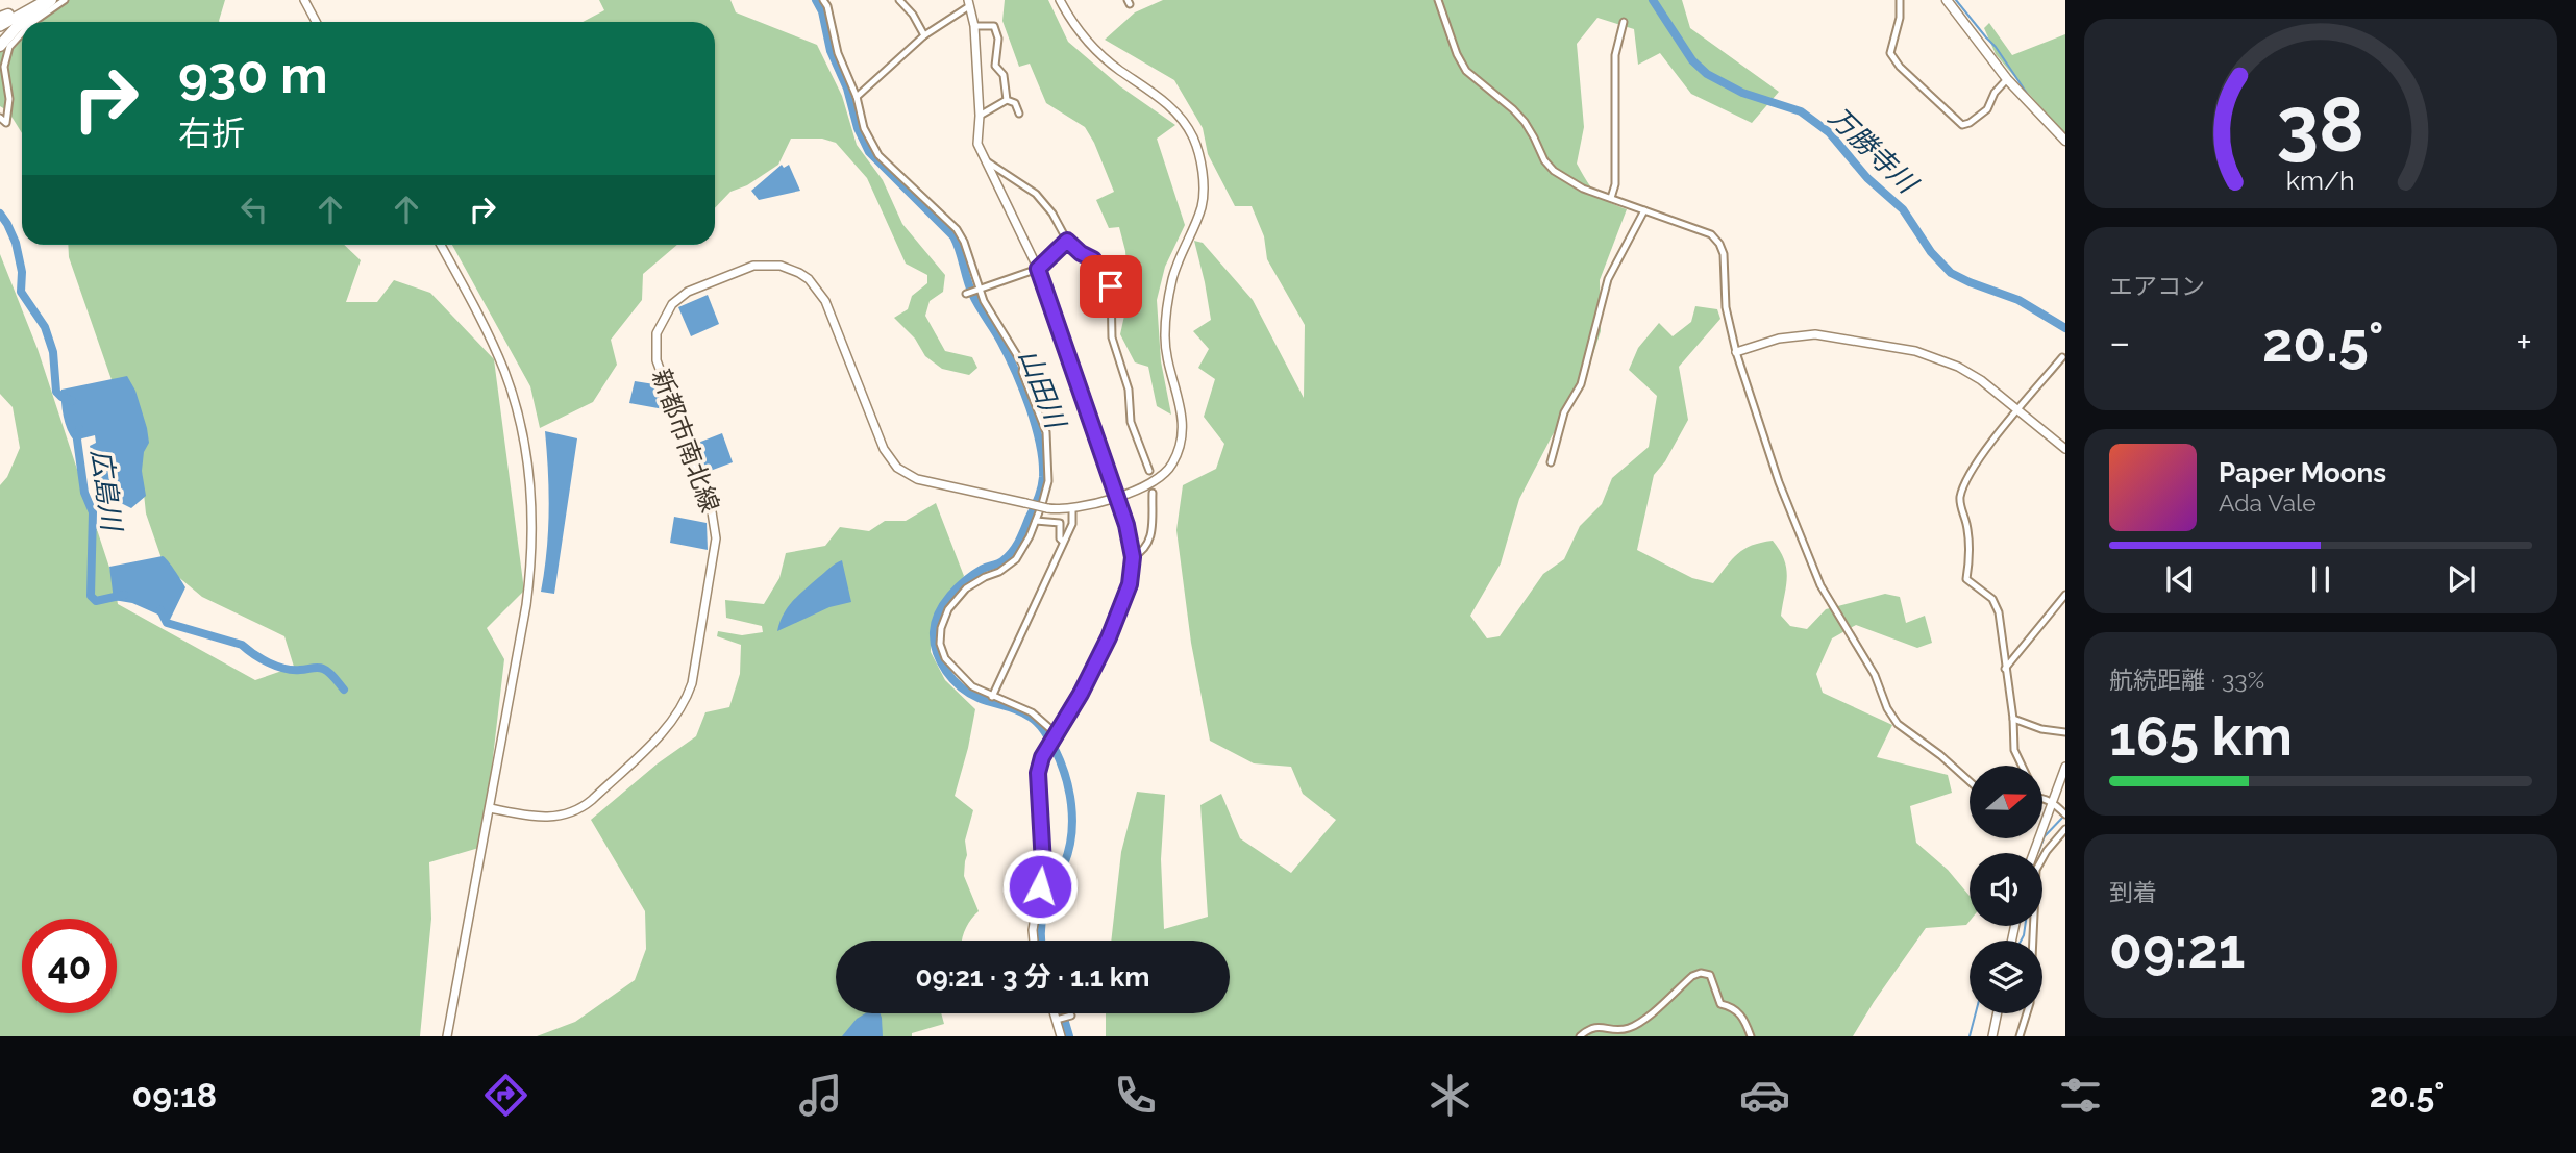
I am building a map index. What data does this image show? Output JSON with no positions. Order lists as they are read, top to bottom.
{
  "streets": {
    "street": ["新都市南北線"]
  },
  "water": ["万勝寺川", "山田川", "広島川"],
  "north": "right",
  "page": {
    "turn": ["930 m", "右折"],
    "tile": [
      "エアコン",
      ["航続距離 · 33%", "165 km"],
      ["到着", "09:21"]
    ],
    "heat": ["−", "20.5°", "+"],
    "song": ["Paper Moons", "Ada Vale"],
    "limit": "40",
    "trip": "09:21 · 3 分 · 1.1 km",
    "tabs": ["09:18", "20.5°"],
    "gauge": ["38", "km/h"]
  }
}
